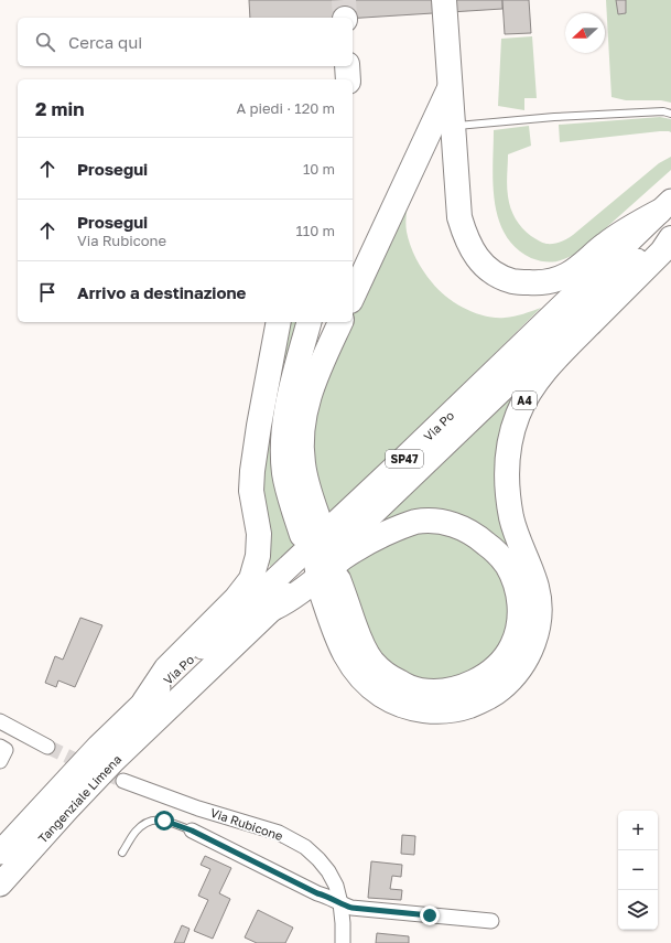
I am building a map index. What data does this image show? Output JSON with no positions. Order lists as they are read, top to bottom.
{
  "streets": {
    "highway": [
      "A4",
      "Via Po",
      "SP47",
      "Tangenziale Limena"
    ],
    "street": ["Via Rubicone"]
  },
  "crossings": [
    ["A4", "Via Po"],
    ["Via Po", "Tangenziale Limena"]
  ],
  "north": "left",
  "page": {
    "search": "Cerca qui",
    "heading": ["2 min", "A piedi · 120 m"],
    "list": [
      ["Prosegui", "10 m"],
      ["Prosegui", "Via Rubicone", "110 m"],
      "Arrivo a destinazione"
    ],
    "map_buttons": ["+", "−"]
  }
}
